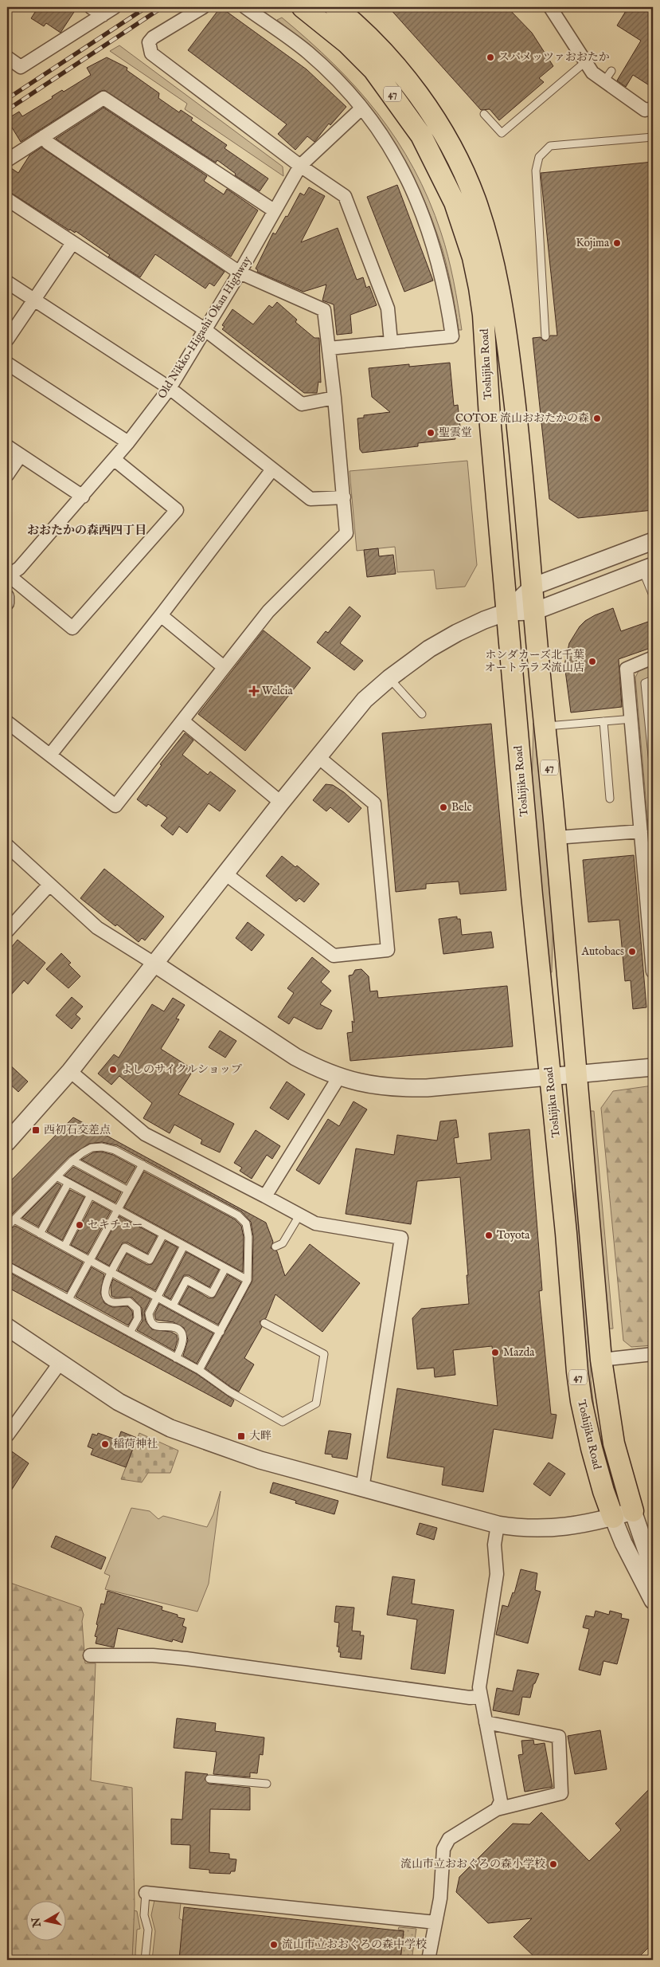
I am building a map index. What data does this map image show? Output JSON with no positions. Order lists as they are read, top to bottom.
{
  "streets": {
    "main road": ["47", "Toshijiku Road"],
    "street": ["Old Nikko-Higashi Okan Highway"]
  },
  "districts": ["おおたかの森西四丁目"],
  "places": {
    "other": [
      "スパメッツァおおたか",
      "Kojima",
      "COTOE 流山おおたかの森",
      "聖雲堂",
      "ホンダカーズ北千葉 オートテラス流山店",
      "Belc",
      "Autobacs",
      "よしのサイクルショップ",
      "セキチュー",
      "Toyota",
      "Mazda",
      "稲荷神社",
      "流山市立おおぐろの森小学校",
      "流山市立おおぐろの森中学校"
    ],
    "health": ["Welcia"],
    "transit": ["西初石交差点", "大畔"]
  },
  "north": "left"
}
